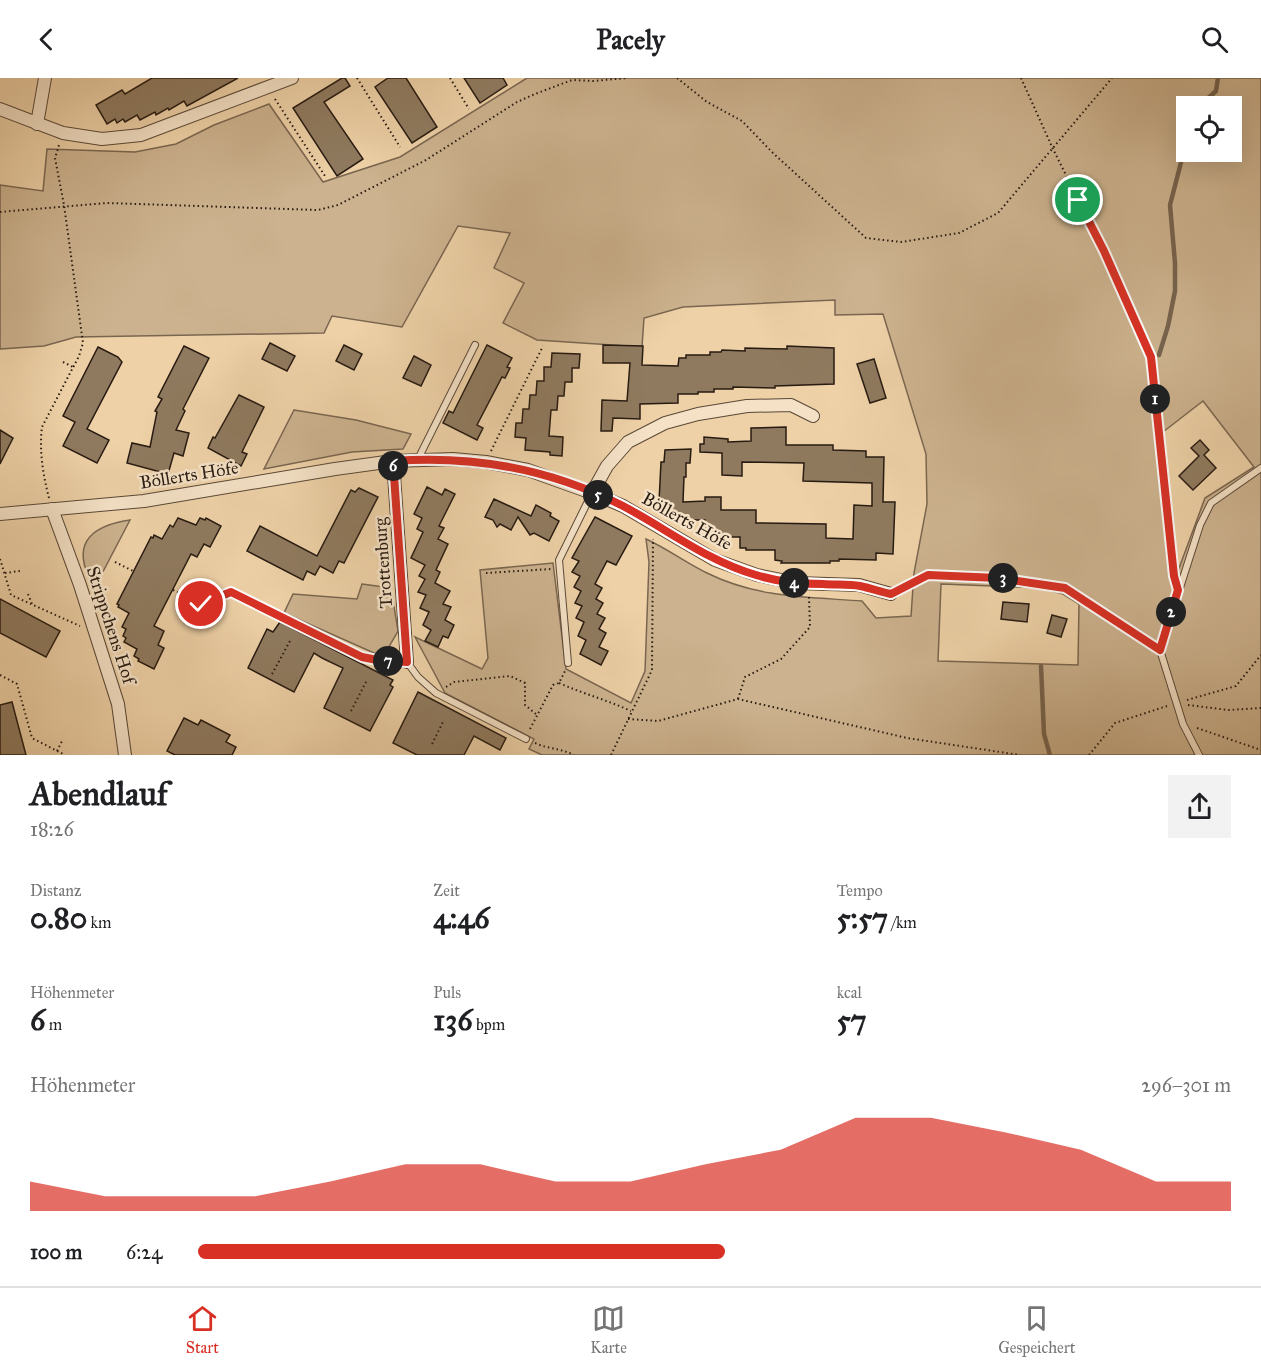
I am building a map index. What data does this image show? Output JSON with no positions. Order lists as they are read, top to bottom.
{
  "streets": {
    "street": ["Böllerts Höfe", "Trottenburg", "Strippchens Hof"]
  },
  "crossings": [
    ["Böllerts Höfe", "Trottenburg"],
    ["Böllerts Höfe", "Strippchens Hof"]
  ],
  "page": {
    "header": "Pacely",
    "pins": [
      "1",
      "6",
      "5",
      "3",
      "4",
      "2",
      "7"
    ],
    "heading": ["Abendlauf", "18:26"],
    "stats": [
      ["Distanz", "0.80 km"],
      ["Zeit", "4:46"],
      ["Tempo", "5:57 /km"],
      ["Höhenmeter", "6 m"],
      ["Puls", "136 bpm"],
      ["kcal", "57"]
    ],
    "chart": ["Höhenmeter", "296–301 m"],
    "list": [
      {
        "name": "100 m",
        "note": "6:24"
      }
    ],
    "tabs": ["Start", "Karte", "Gespeichert"]
  }
}
